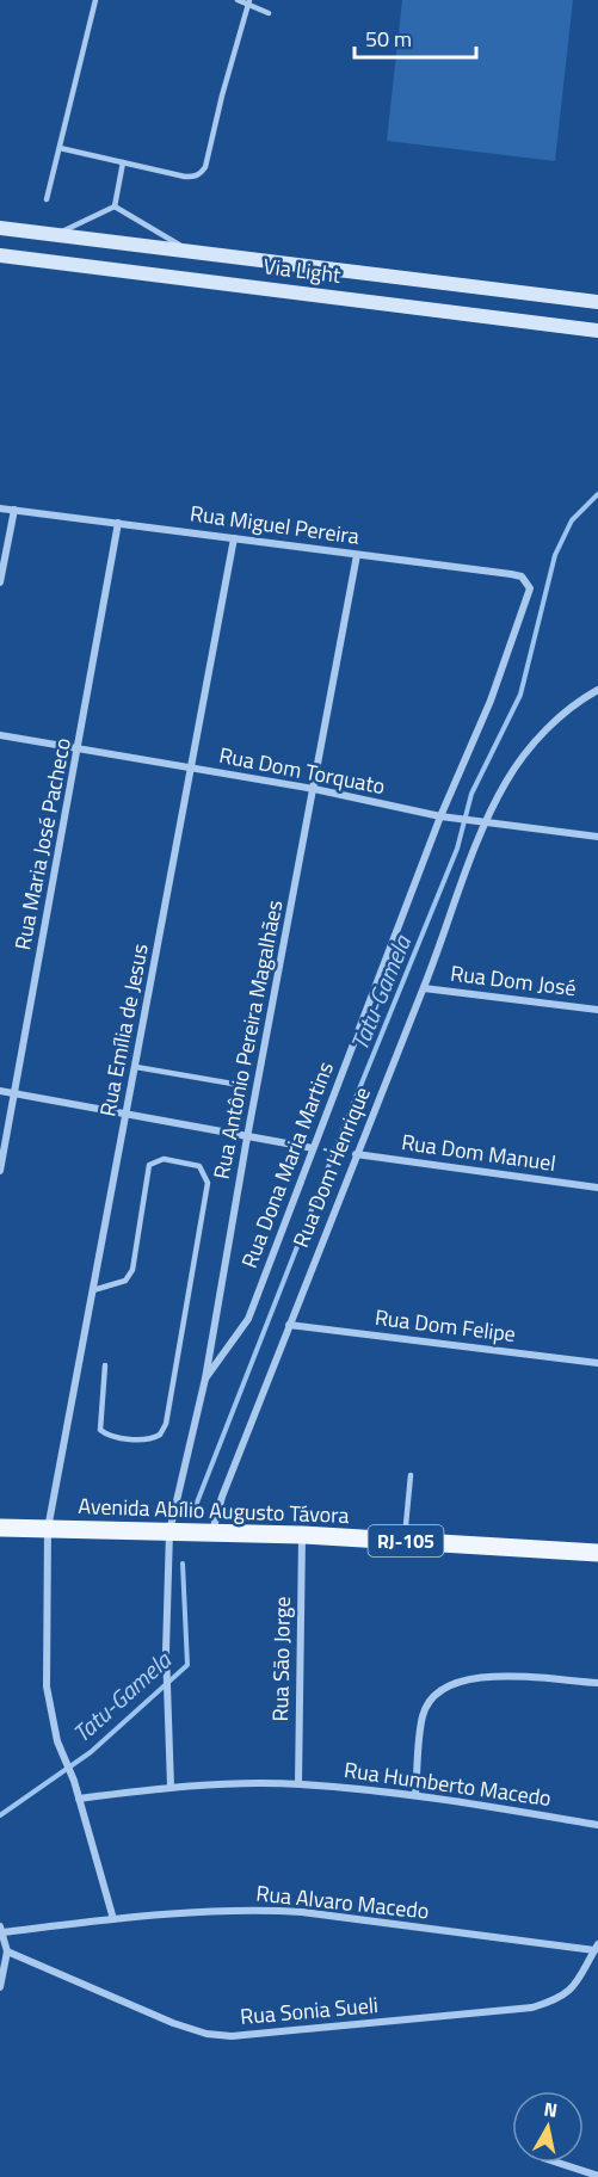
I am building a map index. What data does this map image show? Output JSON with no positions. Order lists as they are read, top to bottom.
{
  "streets": {
    "main road": ["Avenida Abílio Augusto Távora", "RJ-105"],
    "street": [
      "Via Light",
      "Rua Miguel Pereira",
      "Rua Dom Torquato",
      "Rua Maria José Pacheco",
      "Rua Dom José",
      "Rua Emília de Jesus",
      "Rua Antônio Pereira Magalhães",
      "Rua Dom Manuel",
      "Rua Dona Maria Martins",
      "Rua Dom Henrique",
      "Rua Dom Felipe",
      "Rua Sāo Jorge",
      "Rua Humberto Macedo",
      "Rua Alvaro Macedo",
      "Rua Sonia Sueli"
    ]
  },
  "crossings": [
    ["Rua Miguel Pereira", "Rua Maria José Pacheco"],
    ["Rua Miguel Pereira", "Rua Emília de Jesus"],
    ["Rua Miguel Pereira", "Rua Antônio Pereira Magalhães"],
    ["Rua Miguel Pereira", "Rua Dona Maria Martins"],
    ["Rua Dom Torquato", "Rua Maria José Pacheco"],
    ["Rua Dom Torquato", "Rua Emília de Jesus"],
    ["Rua Dom Torquato", "Rua Antônio Pereira Magalhães"],
    ["Rua Dom Torquato", "Rua Dona Maria Martins"],
    ["Rua Dom Torquato", "Rua Dom Henrique"],
    ["Rua Dom José", "Rua Dom Henrique"],
    ["Rua Emília de Jesus", "Avenida Abílio Augusto Távora"],
    ["Rua Emília de Jesus", "Rua Humberto Macedo"],
    ["Rua Emília de Jesus", "Rua Alvaro Macedo"],
    ["Rua Antônio Pereira Magalhães", "Rua Dona Maria Martins"],
    ["Rua Antônio Pereira Magalhães", "Avenida Abílio Augusto Távora"],
    ["Rua Antônio Pereira Magalhães", "Rua Humberto Macedo"],
    ["Rua Dom Manuel", "Rua Dom Henrique"],
    ["Rua Dom Henrique", "Rua Dom Felipe"],
    ["Rua Dom Henrique", "Avenida Abílio Augusto Távora"],
    ["Avenida Abílio Augusto Távora", "Rua Sāo Jorge"],
    ["Rua Sāo Jorge", "Rua Humberto Macedo"],
    ["Rua Alvaro Macedo", "Rua Sonia Sueli"]
  ],
  "water": ["Tatu-Gamela"],
  "scale_bar": "50 m",
  "north": "top"
}
